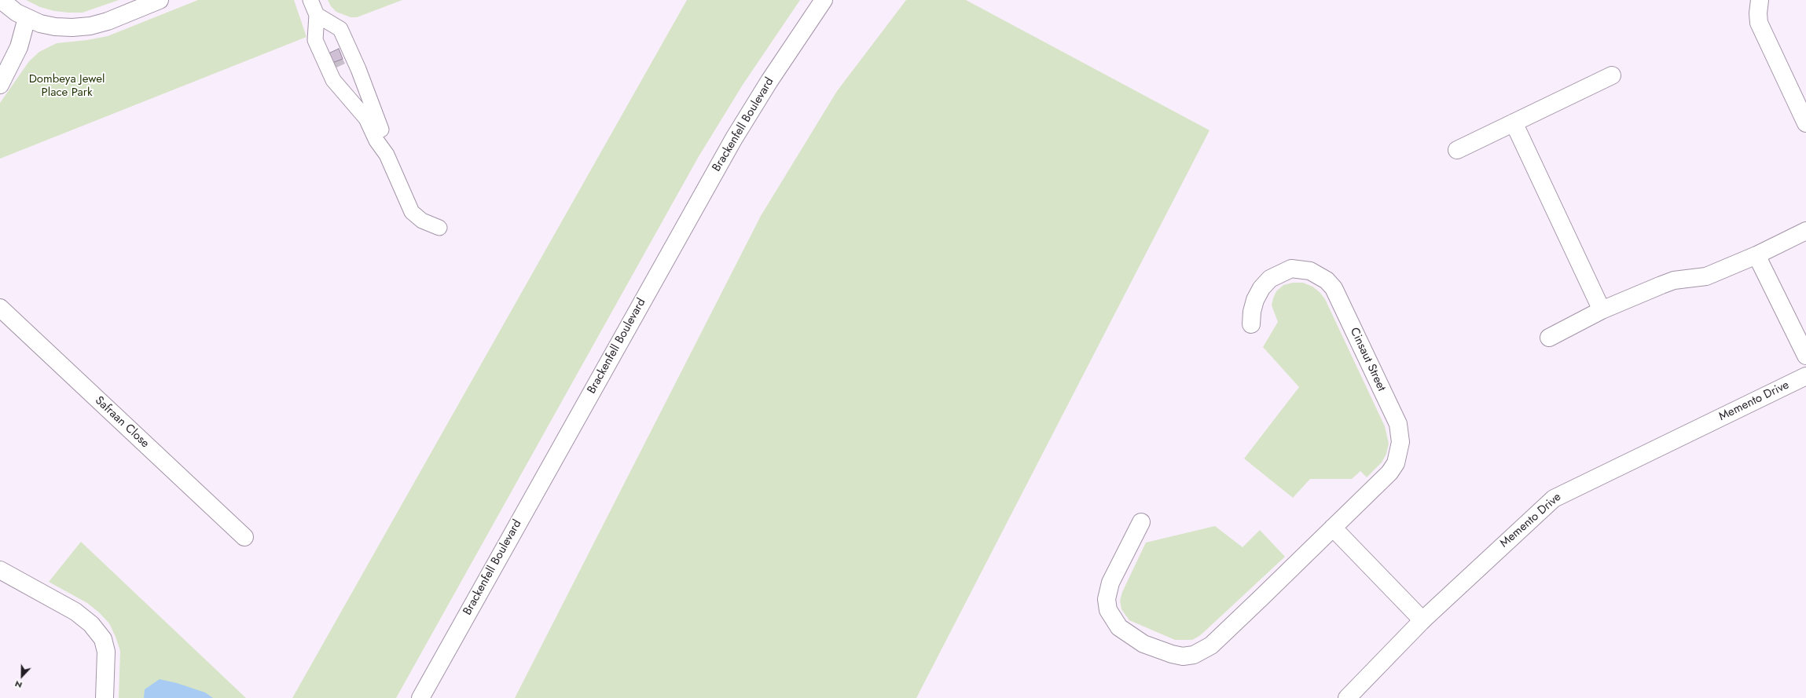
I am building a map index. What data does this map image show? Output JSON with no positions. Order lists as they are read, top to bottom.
{
  "streets": {
    "street": [
      "Brackenfell Boulevard",
      "Cinsaut Street",
      "Memento Drive",
      "Safraan Close"
    ]
  },
  "parks": ["Dombeya Jewel Place Park"],
  "north": "bottom"
}
